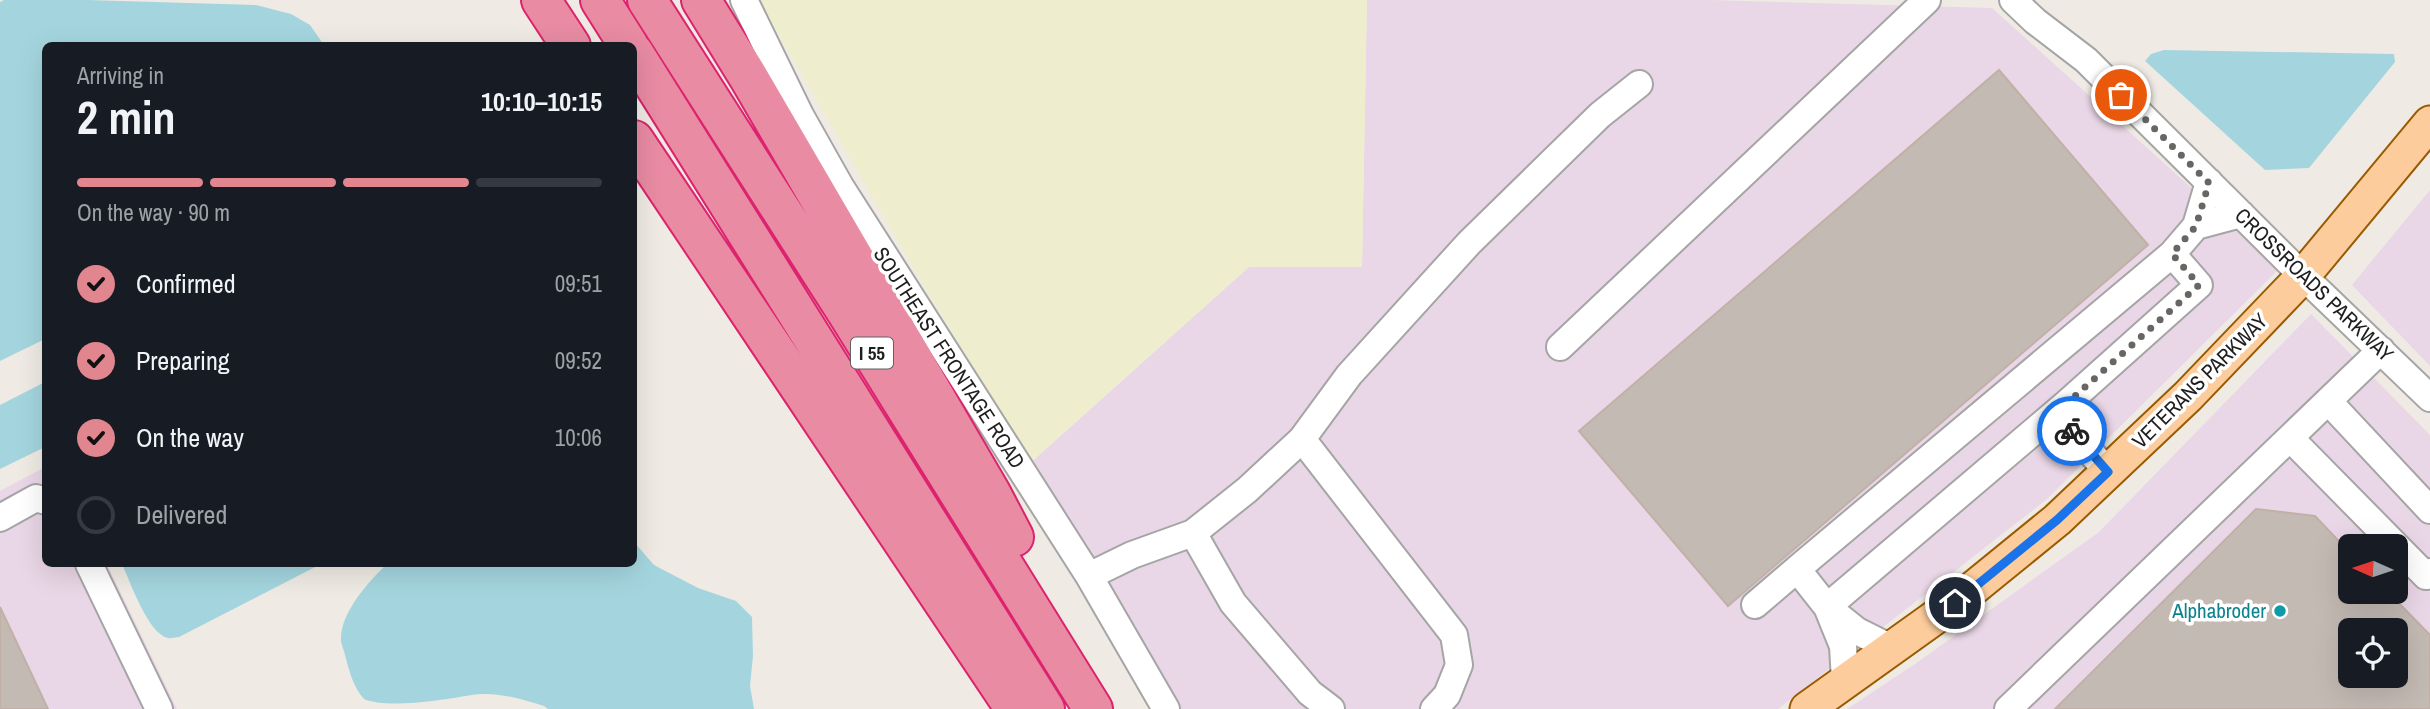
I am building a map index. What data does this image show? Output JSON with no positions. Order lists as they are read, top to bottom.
{
  "streets": {
    "highway": ["I 55"],
    "main road": ["VETERANS PARKWAY"],
    "street": ["CROSSROADS PARKWAY", "SOUTHEAST FRONTAGE ROAD"]
  },
  "crossings": [
    ["CROSSROADS PARKWAY", "VETERANS PARKWAY"]
  ],
  "places": ["Alphabroder"],
  "north": "left",
  "page": {
    "heading": ["2 min", "Arriving in", "10:10–10:15"],
    "bar": "On the way · 90 m",
    "list": [
      ["Confirmed", "09:51"],
      ["Preparing", "09:52"],
      ["On the way", "10:06"],
      "Delivered"
    ]
  }
}
